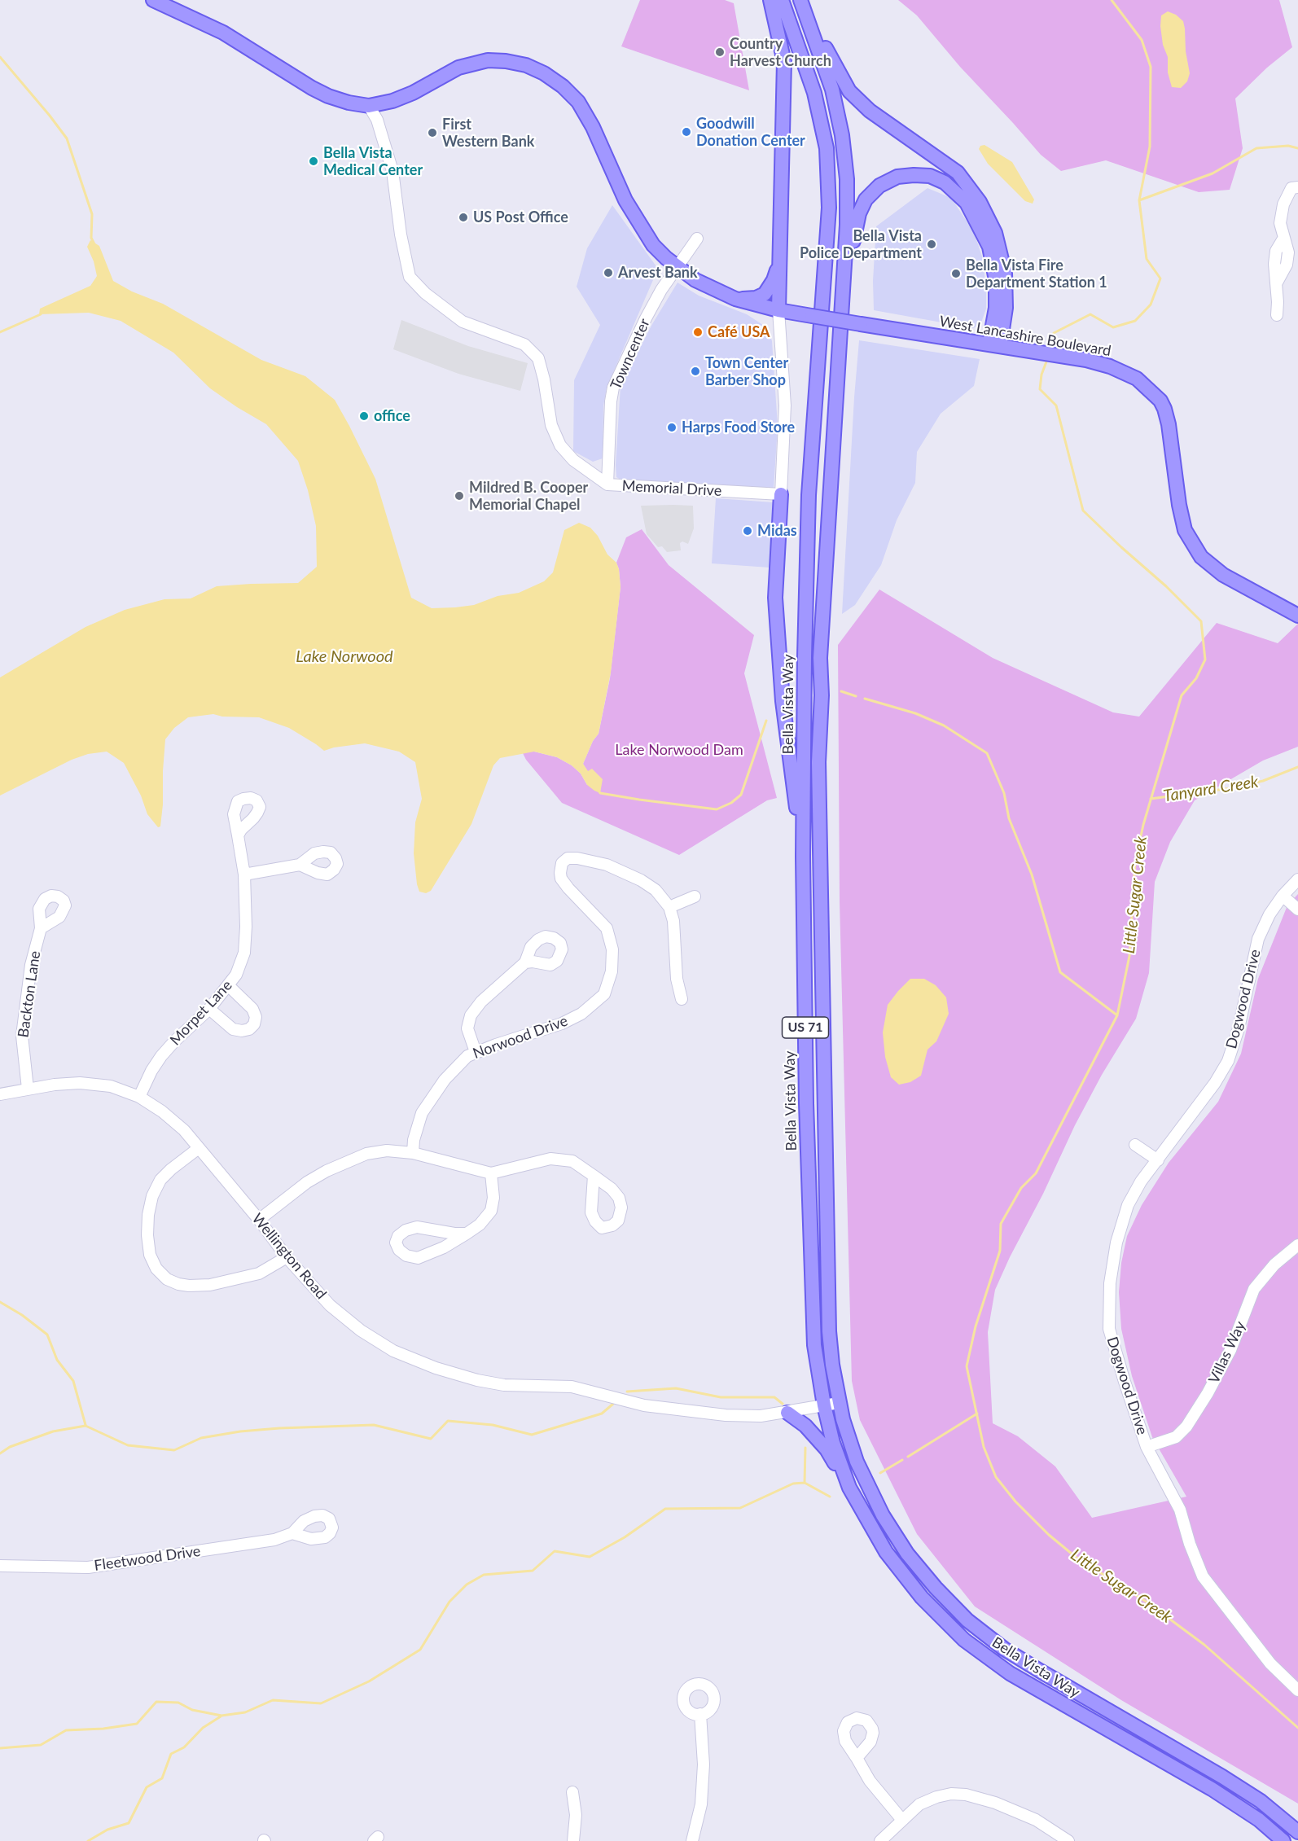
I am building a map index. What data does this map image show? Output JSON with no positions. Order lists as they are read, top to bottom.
{
  "streets": {
    "main road": ["West Lancashire Boulevard", "Bella Vista Way", "US 71"],
    "street": [
      "Towncenter",
      "Memorial Drive",
      "Backton Lane",
      "Dogwood Drive",
      "Morpet Lane",
      "Norwood Drive",
      "Wellington Road",
      "Villas Way",
      "Fleetwood Drive"
    ]
  },
  "crossings": [
    ["West Lancashire Boulevard", "Towncenter"],
    ["West Lancashire Boulevard", "Memorial Drive"],
    ["Towncenter", "Memorial Drive"],
    ["Bella Vista Way", "Wellington Road"],
    ["Backton Lane", "Wellington Road"],
    ["Dogwood Drive", "Villas Way"],
    ["Morpet Lane", "Wellington Road"]
  ],
  "water": ["Lake Norwood", "Tanyard Creek", "Little Sugar Creek"],
  "parks": ["Lake Norwood Dam"],
  "places": [
    "Country Harvest Church",
    "Goodwill Donation Center",
    "First Western Bank",
    "Bella Vista Medical Center",
    "US Post Office",
    "Bella Vista Police Department",
    "Arvest Bank",
    "Bella Vista Fire Department Station 1",
    "Café USA",
    "Town Center Barber Shop",
    "office",
    "Harps Food Store",
    "Mildred B. Cooper Memorial Chapel",
    "Midas"
  ]
}
